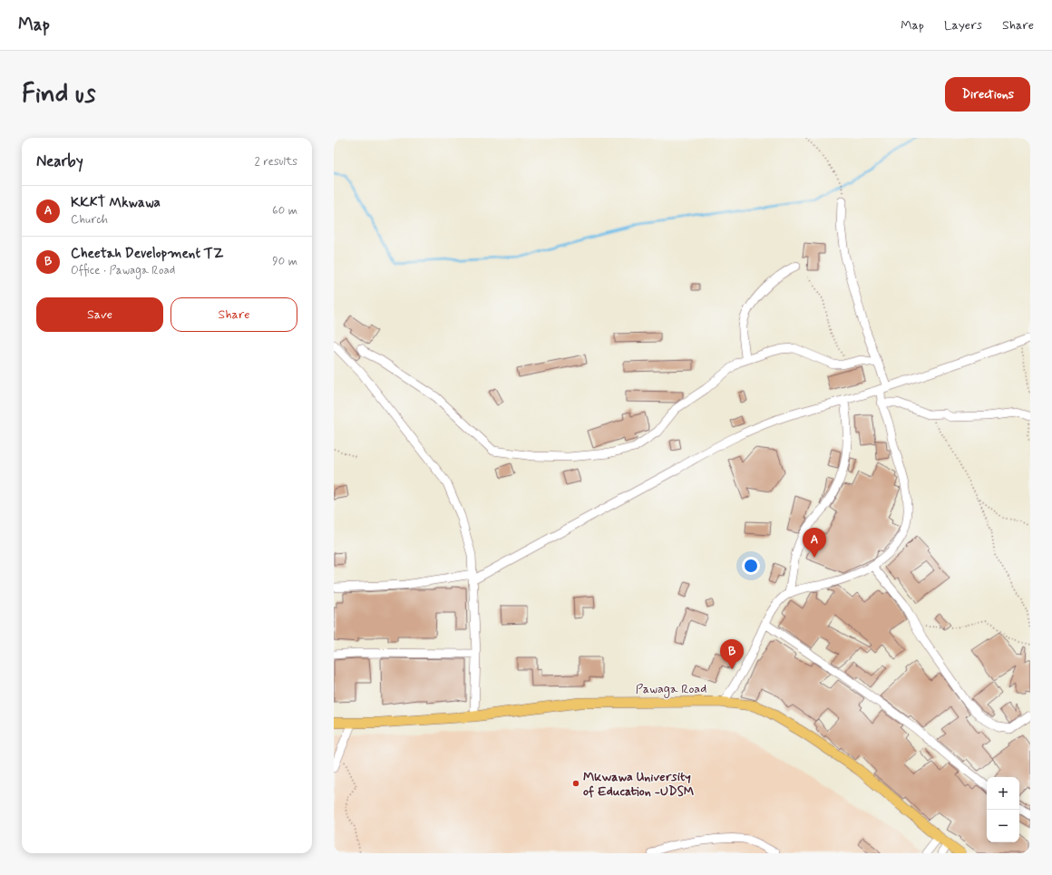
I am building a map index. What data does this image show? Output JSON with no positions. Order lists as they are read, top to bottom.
{
  "streets": {
    "main road": ["Pawaga Road"]
  },
  "places": ["Mkwawa University of Education -UDSM"],
  "page": {
    "header": "Map",
    "nav": ["Map", "Layers", "Share"],
    "buttons": [
      "Directions",
      ["Save", "Share"]
    ],
    "title": "Find us",
    "heading": ["Nearby", "2 results"],
    "list": [
      {
        "mark": "A",
        "name": "KKKT Mkwawa",
        "note": "Church",
        "value": "60 m"
      },
      {
        "mark": "B",
        "name": "Cheetah Development TZ",
        "note": "Office · Pawaga Road",
        "value": "90 m"
      }
    ],
    "pins": ["A", "B"],
    "map_buttons": ["+", "−"]
  }
}
